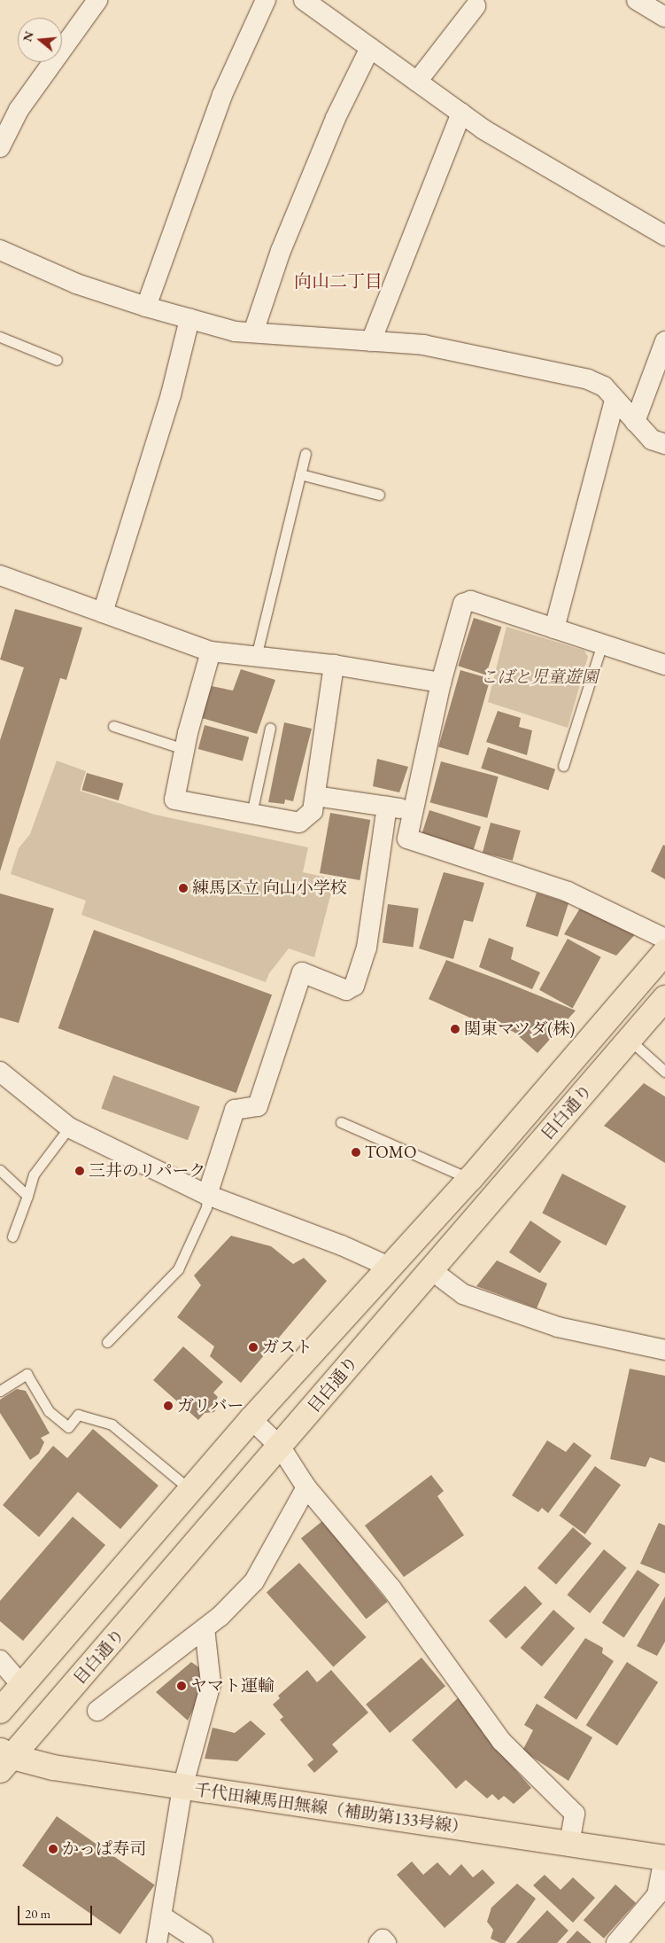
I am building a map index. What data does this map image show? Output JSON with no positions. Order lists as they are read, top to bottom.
{
  "streets": {
    "main road": ["目白通り", "千代田練馬田無線（補助第133号線）"]
  },
  "crossings": [
    ["目白通り", "千代田練馬田無線（補助第133号線）"]
  ],
  "districts": ["向山二丁目"],
  "parks": ["こばと児童遊園"],
  "places": [
    "練馬区立 向山小学校",
    "関東マツダ(株)",
    "TOMO",
    "三井のリパーク",
    "ガスト",
    "ガリバー",
    "ヤマト運輸",
    "かっぱ寿司"
  ],
  "scale_bar": "20 m",
  "north": "left"
}
